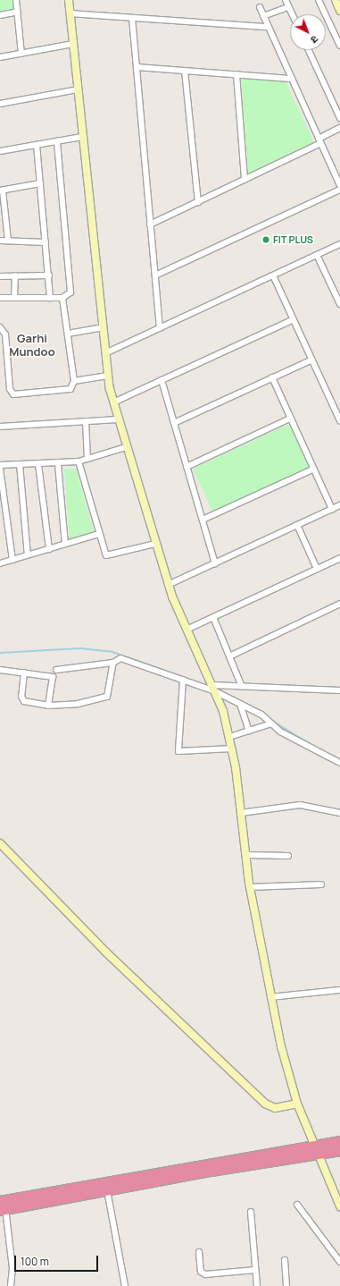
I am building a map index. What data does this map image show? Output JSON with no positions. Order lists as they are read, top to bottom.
{
  "districts": ["Garhi Mundoo"],
  "places": ["FIT PLUS"],
  "scale_bar": "100 m",
  "north": "bottom right"
}
